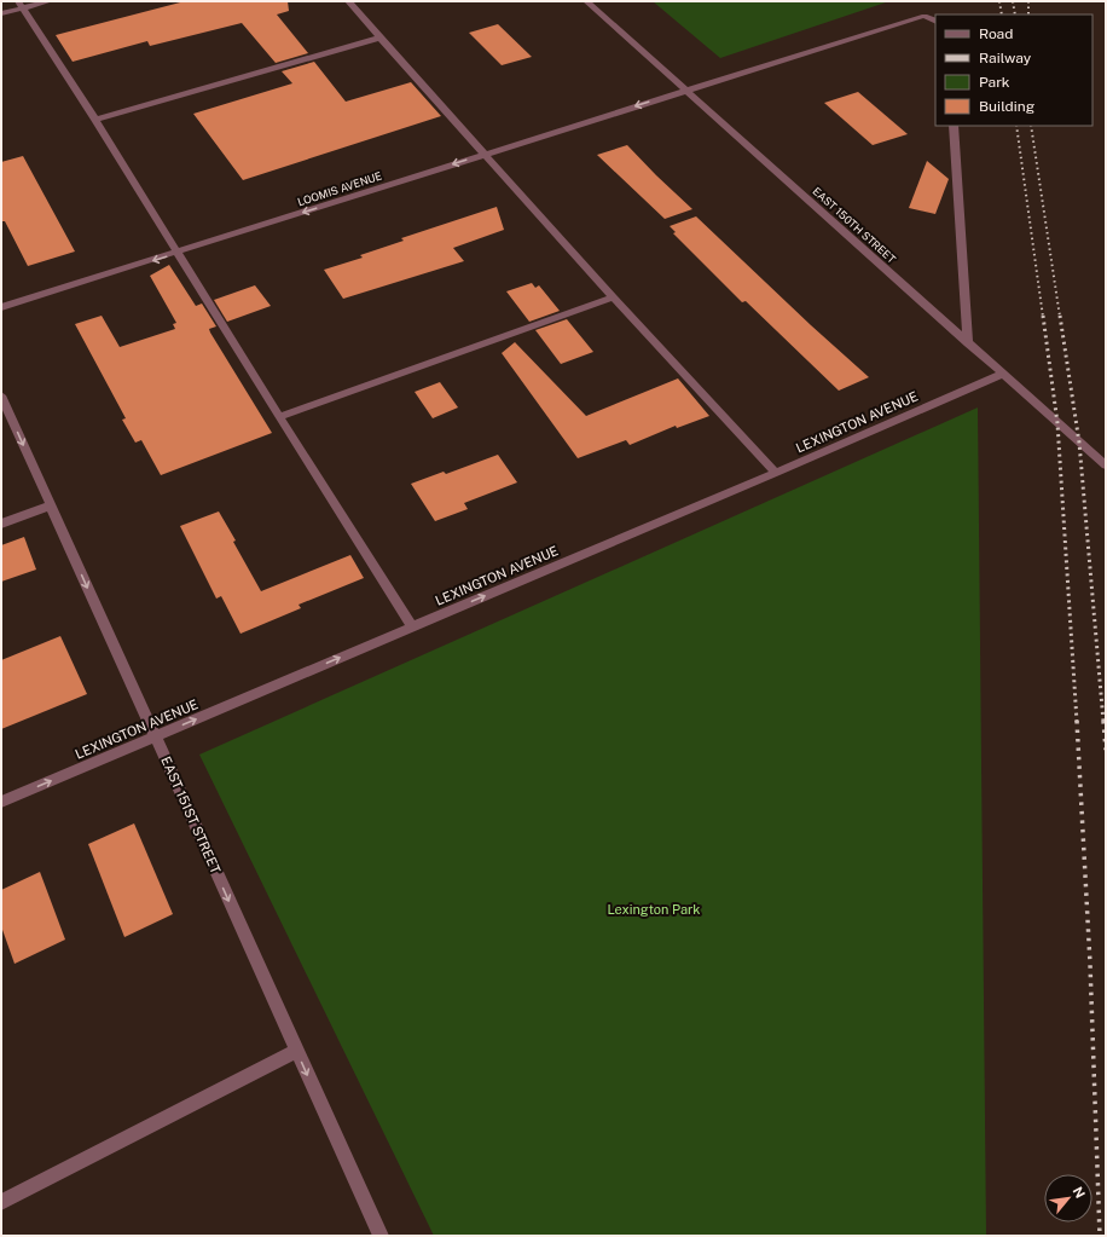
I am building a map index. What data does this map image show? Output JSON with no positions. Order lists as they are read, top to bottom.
{
  "streets": {
    "street": [
      "LOOMIS AVENUE",
      "EAST 150TH STREET",
      "LEXINGTON AVENUE",
      "EAST 151ST STREET"
    ]
  },
  "crossings": [
    ["LOOMIS AVENUE", "EAST 150TH STREET"],
    ["EAST 150TH STREET", "LEXINGTON AVENUE"],
    ["LEXINGTON AVENUE", "EAST 151ST STREET"]
  ],
  "one_way": ["LOOMIS AVENUE", "LEXINGTON AVENUE", "EAST 151ST STREET"],
  "parks": ["Lexington Park"],
  "legend": [
    "Road",
    "Railway",
    "Park",
    "Building"
  ],
  "north": "top right"
}
